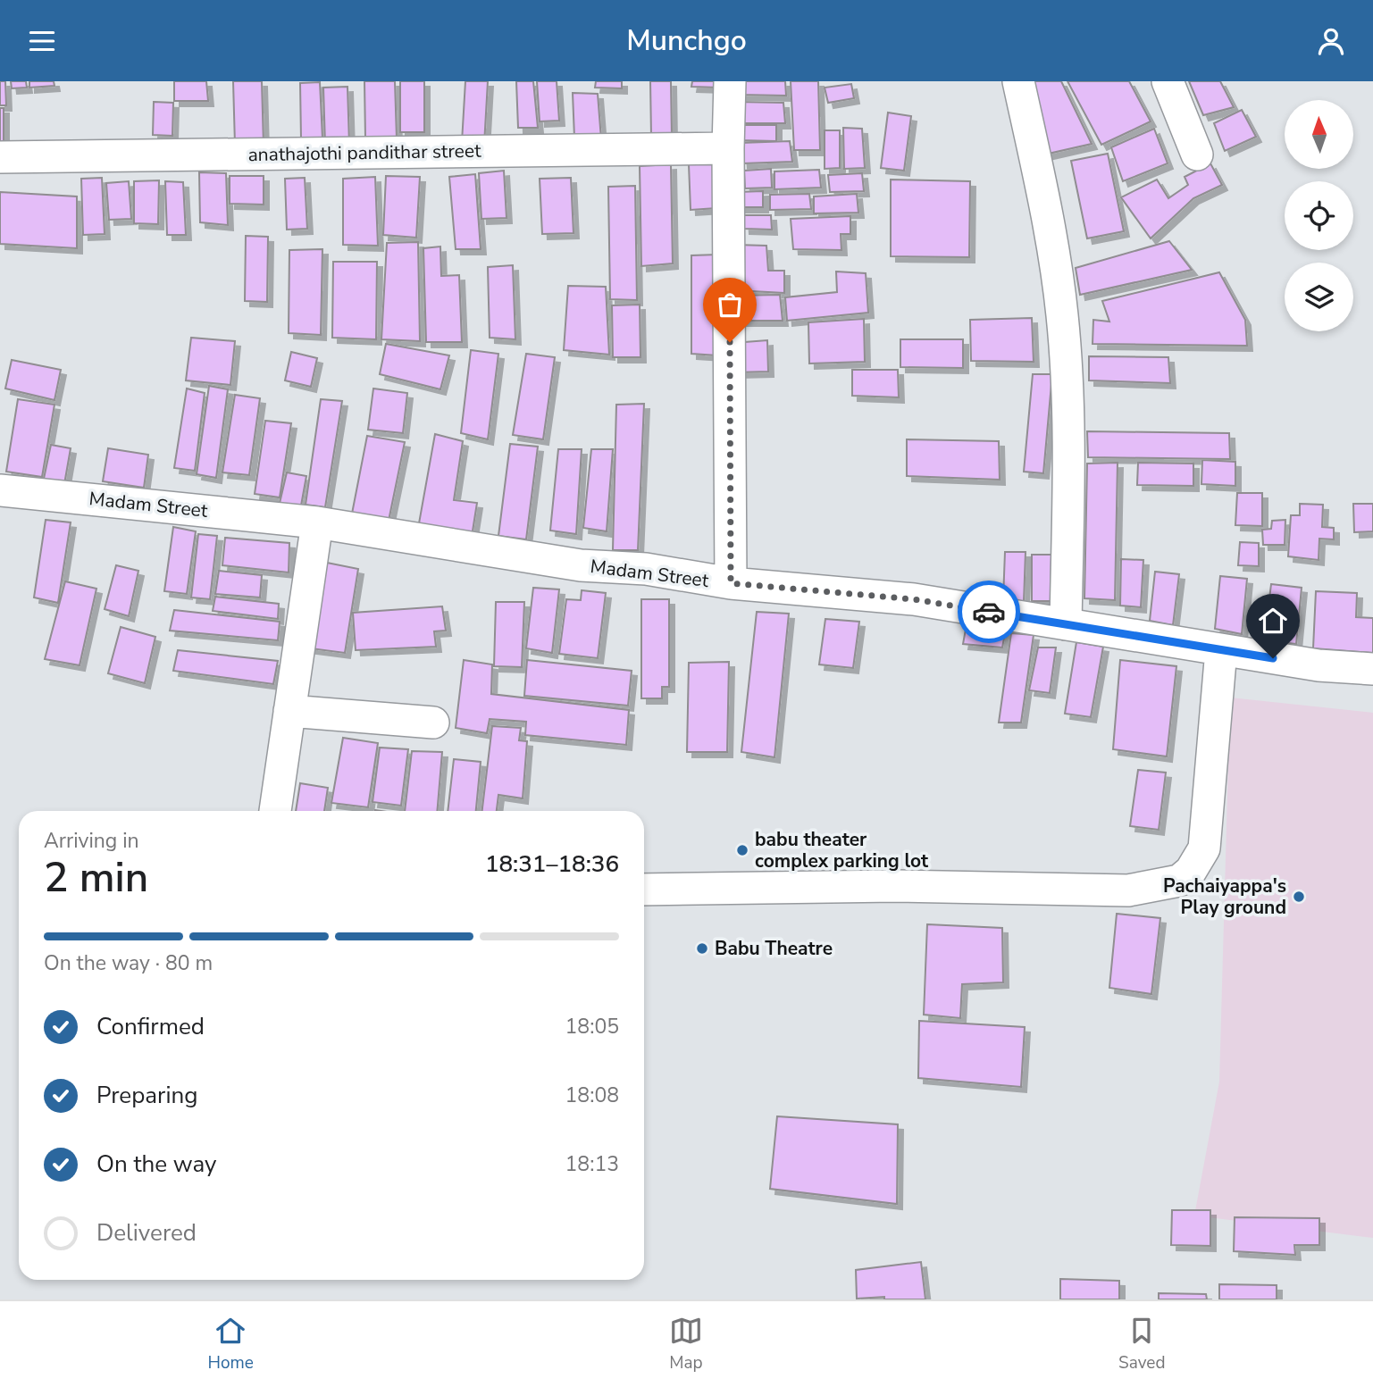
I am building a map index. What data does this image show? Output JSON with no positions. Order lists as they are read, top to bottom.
{
  "streets": {
    "street": ["anathajothi pandithar street", "Madam Street"]
  },
  "places": ["babu theater complex parking lot", "Pachaiyappa's Play ground", "Babu Theatre"],
  "north": "top",
  "page": {
    "header": "Munchgo",
    "heading": ["2 min", "Arriving in", "18:31–18:36"],
    "bar": "On the way · 80 m",
    "list": [
      ["Confirmed", "18:05"],
      ["Preparing", "18:08"],
      ["On the way", "18:13"],
      "Delivered"
    ],
    "tabs": ["Home", "Map", "Saved"]
  }
}
